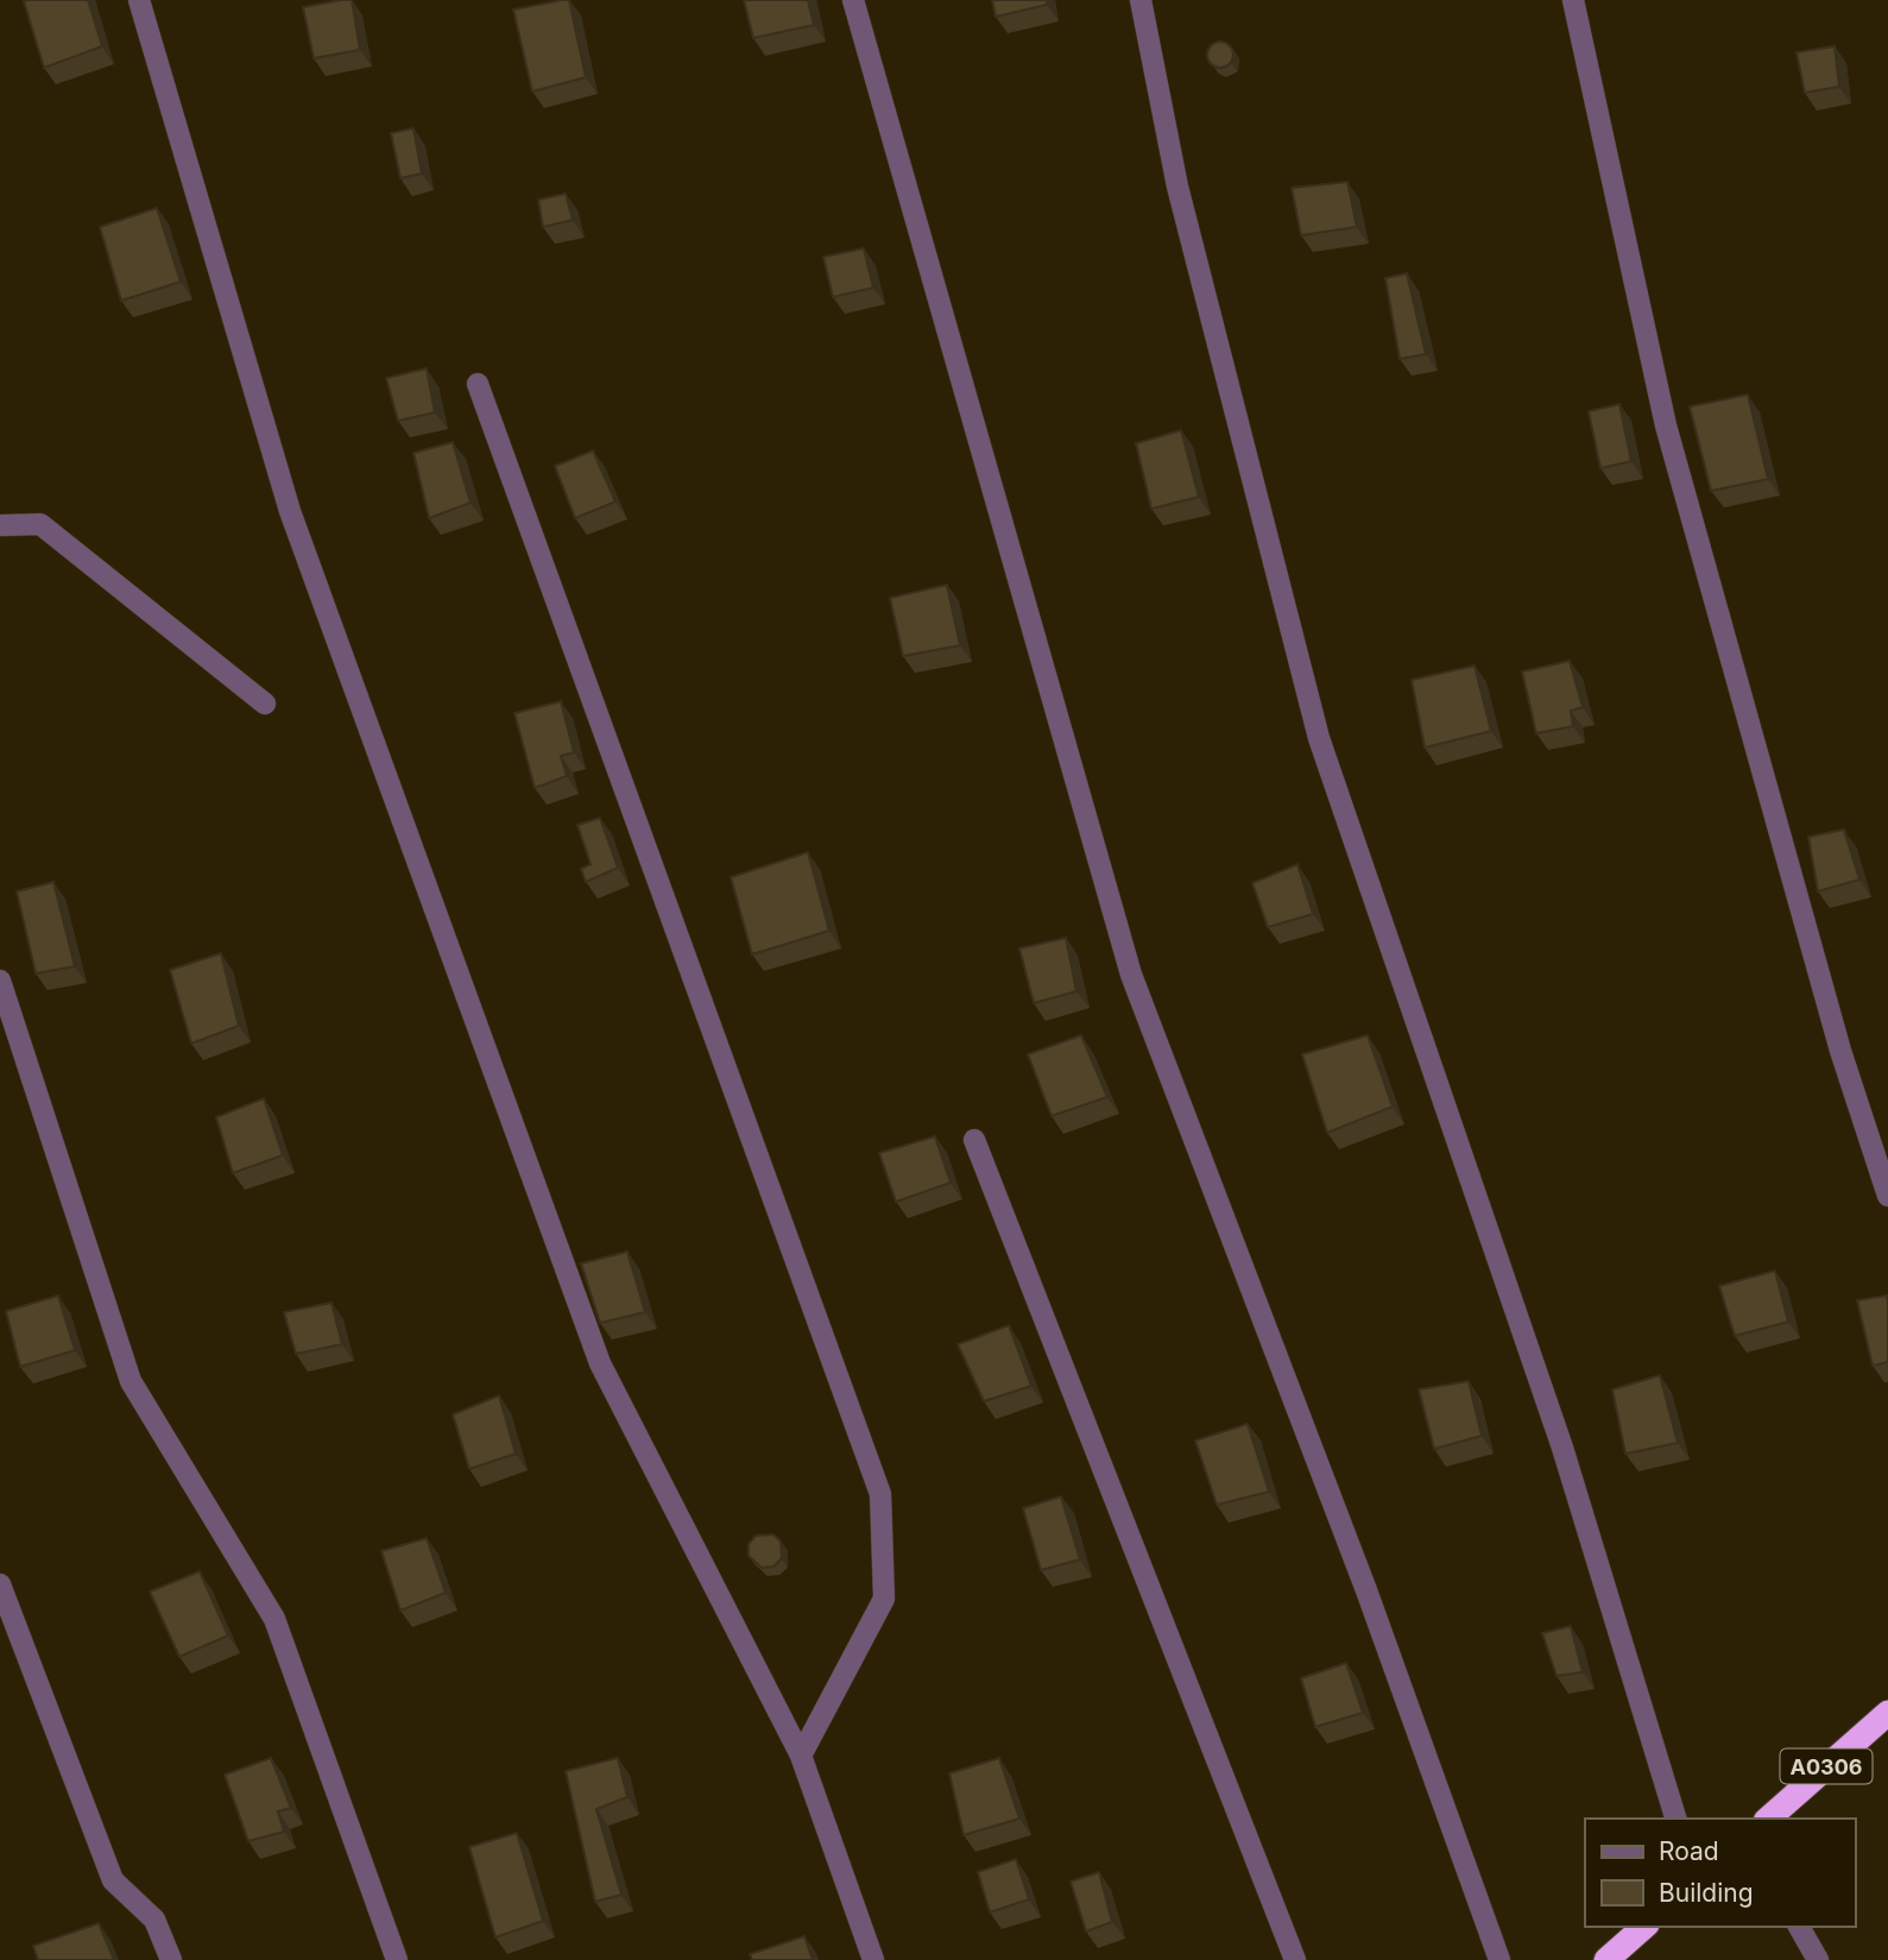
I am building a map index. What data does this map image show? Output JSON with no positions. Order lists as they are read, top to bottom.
{
  "streets": {
    "highway": ["A0306"]
  },
  "legend": ["Road", "Building"]
}
